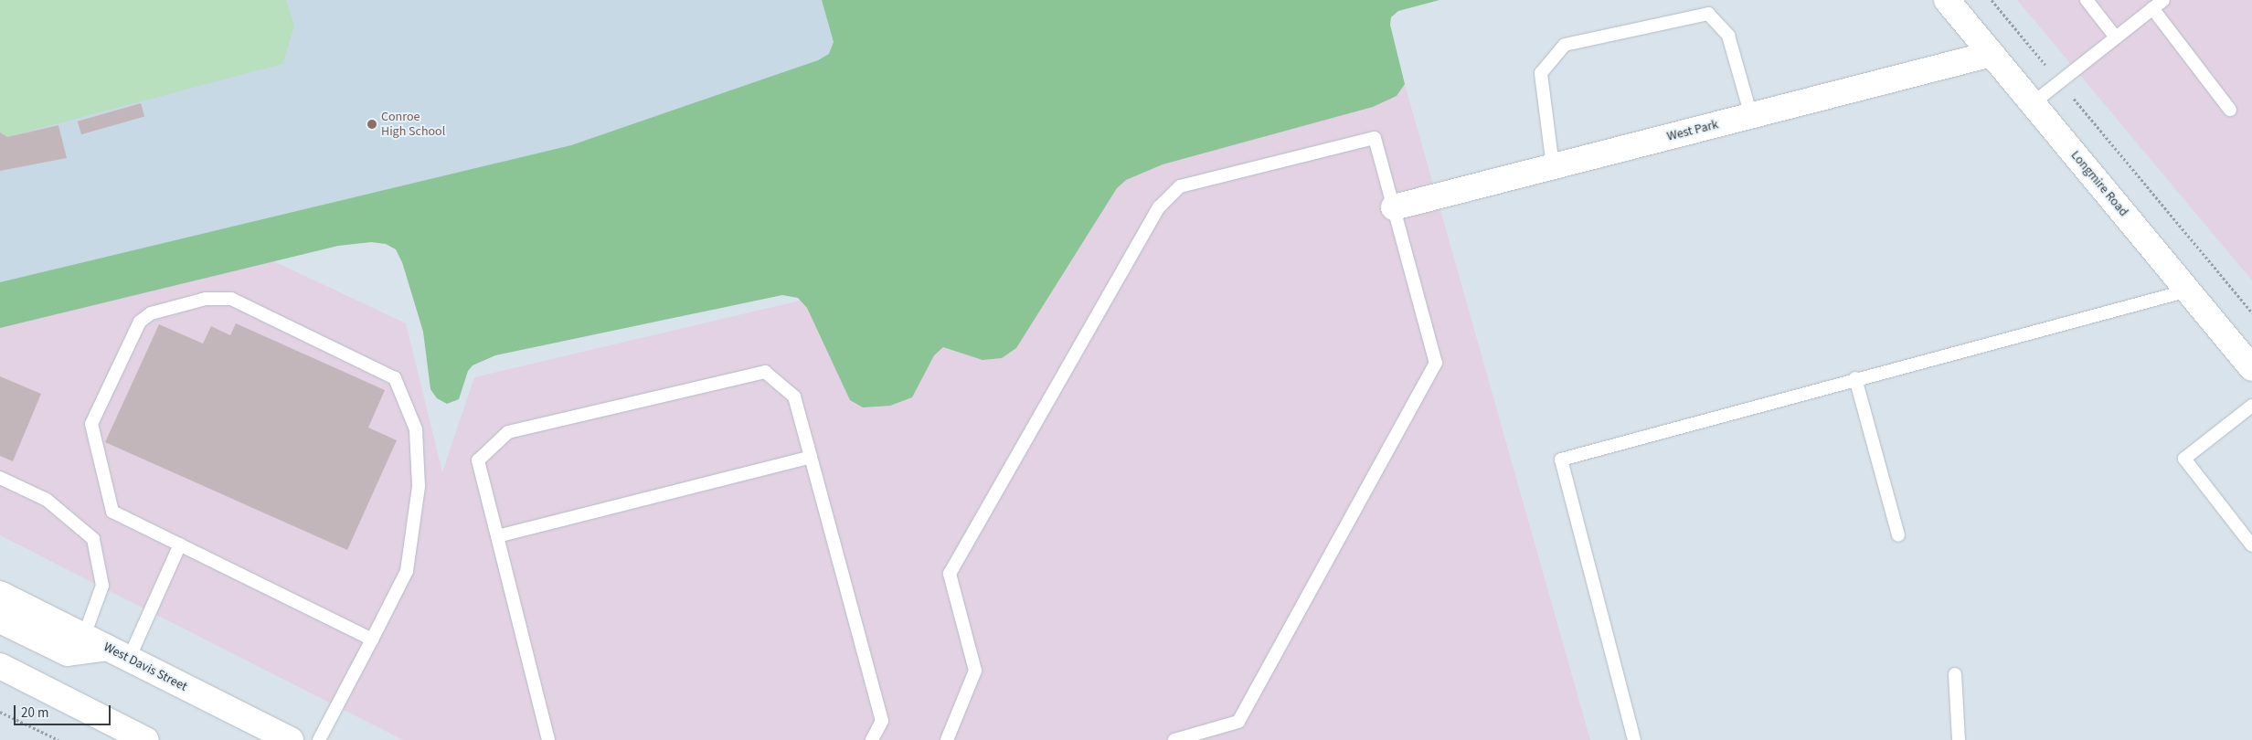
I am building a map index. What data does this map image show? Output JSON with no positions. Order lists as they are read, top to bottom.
{
  "streets": {
    "main road": ["West Park", "Longmire Road", "West Davis Street"]
  },
  "crossings": [
    ["West Park", "Longmire Road"]
  ],
  "places": ["Conroe High School"],
  "scale_bar": "20 m"
}
